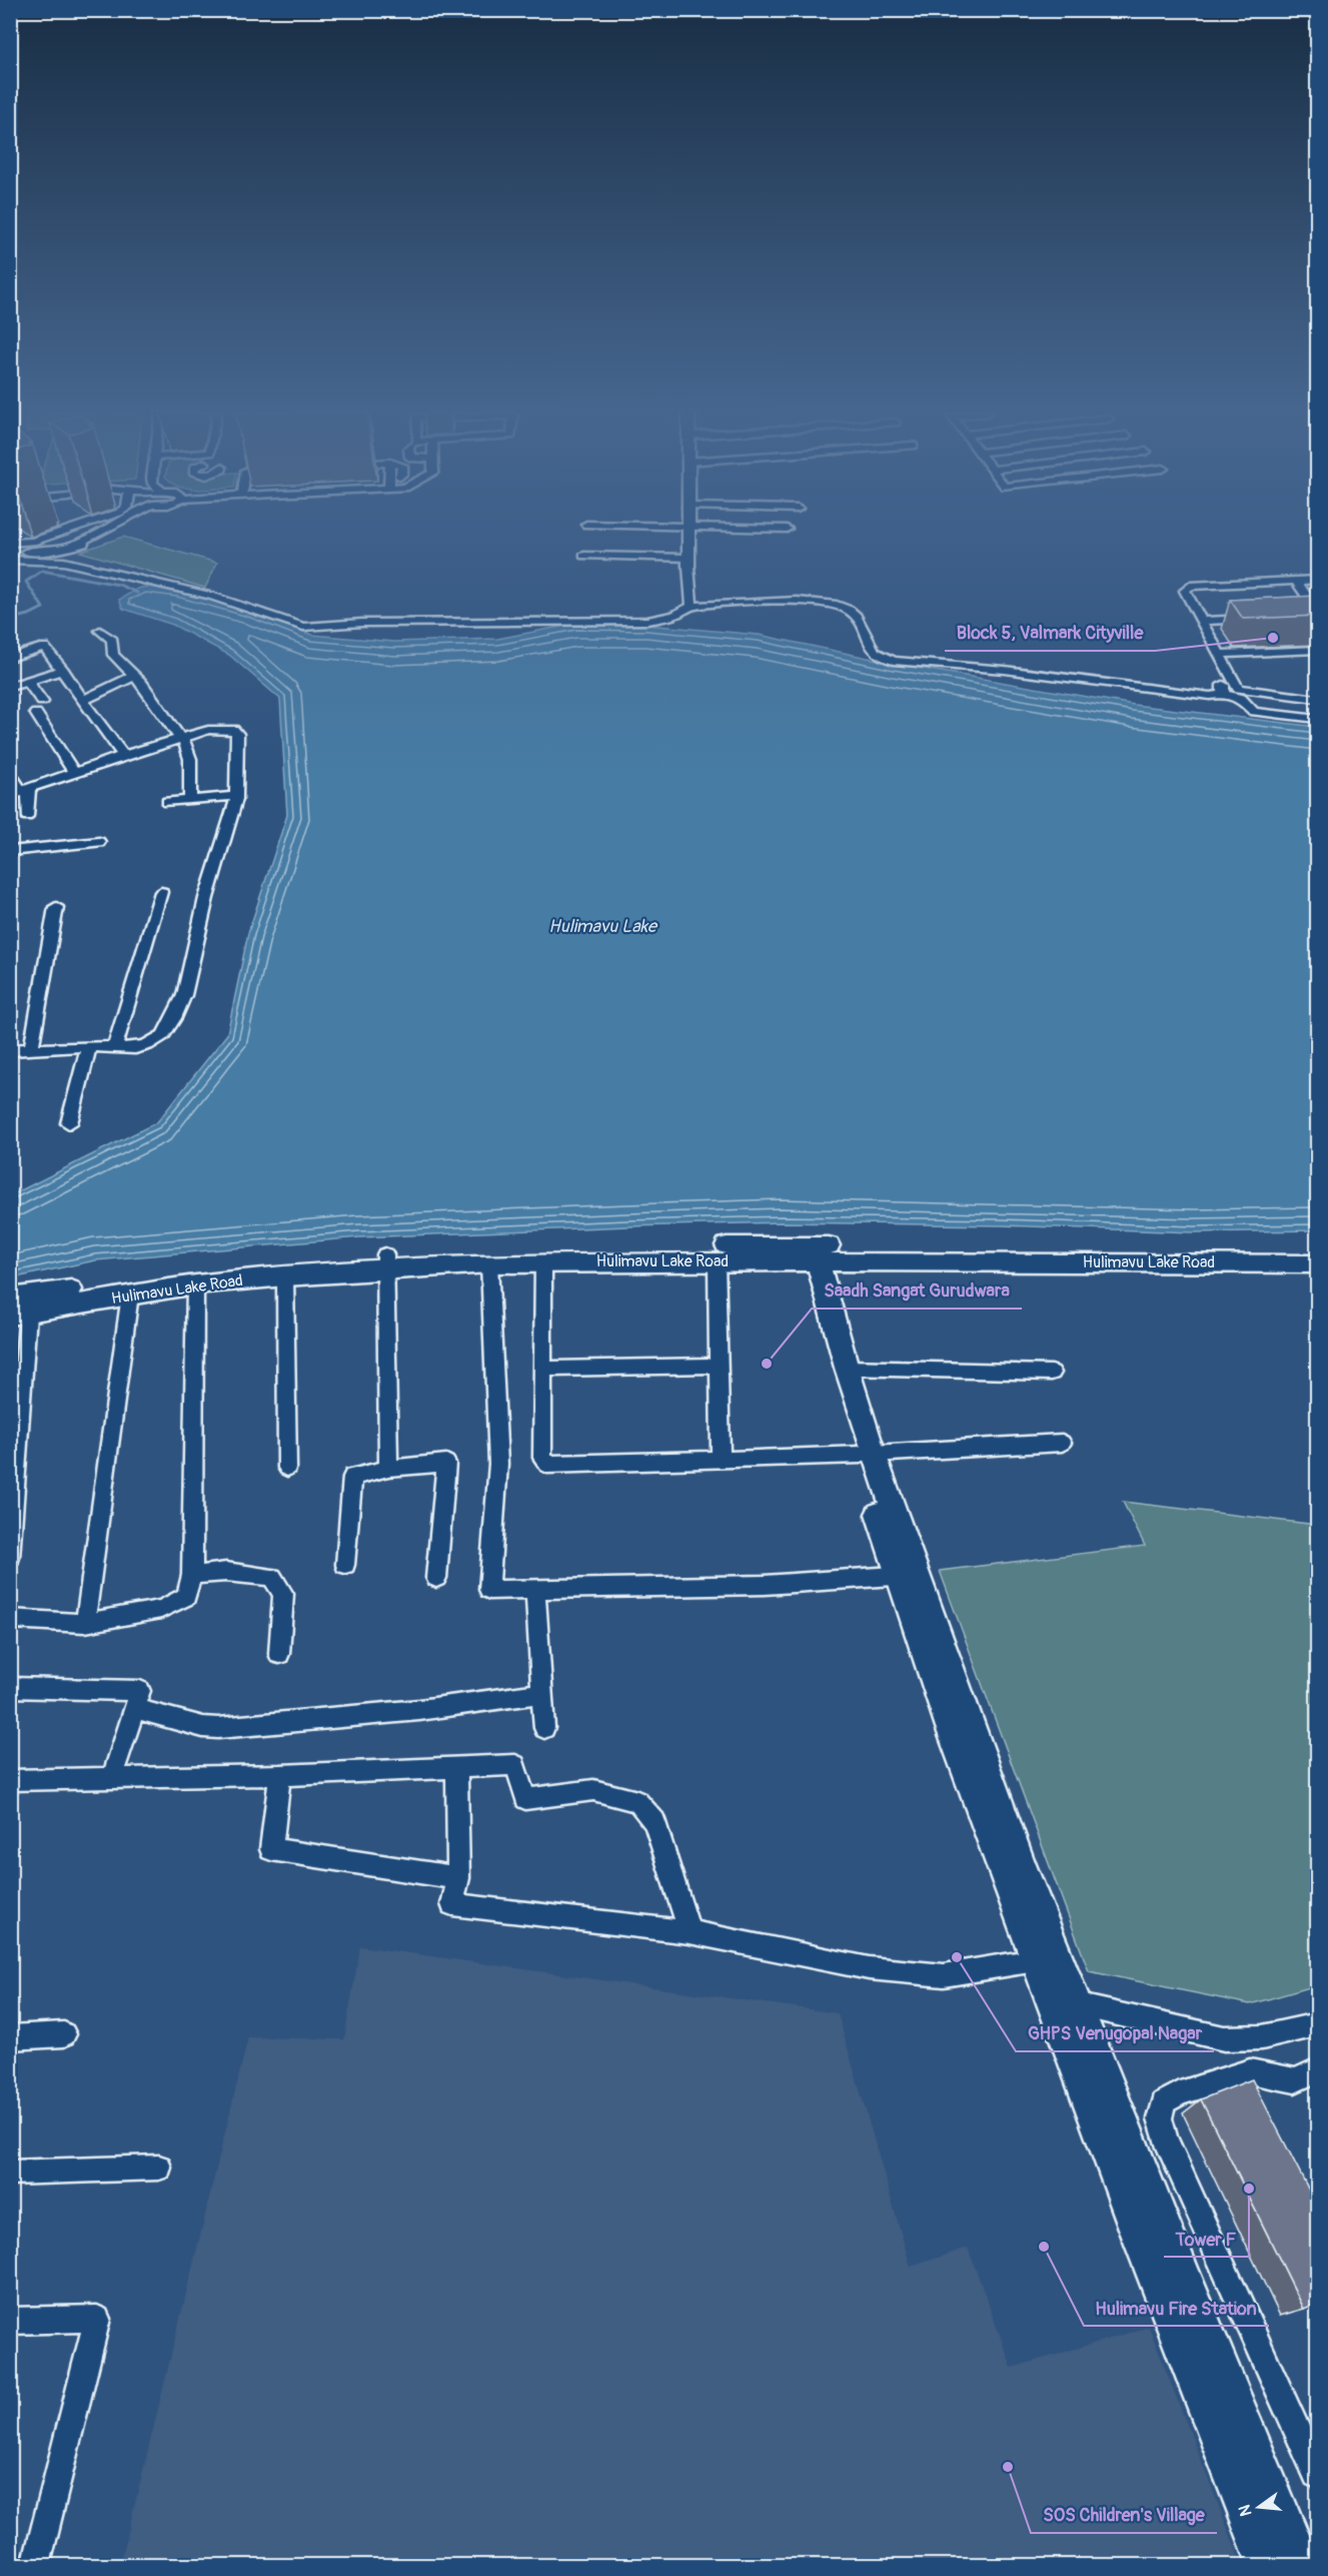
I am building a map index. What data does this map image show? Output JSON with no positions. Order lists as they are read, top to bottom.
{
  "streets": {
    "main road": ["Hulimavu Lake Road"]
  },
  "water": ["Hulimavu Lake"],
  "places": [
    "Block 5, Valmark Cityville",
    "Saadh Sangat Gurudwara",
    "GHPS Venugopal Nagar",
    "Tower F",
    "Hulimavu Fire Station",
    "SOS Children's Village"
  ],
  "north": "left"
}
